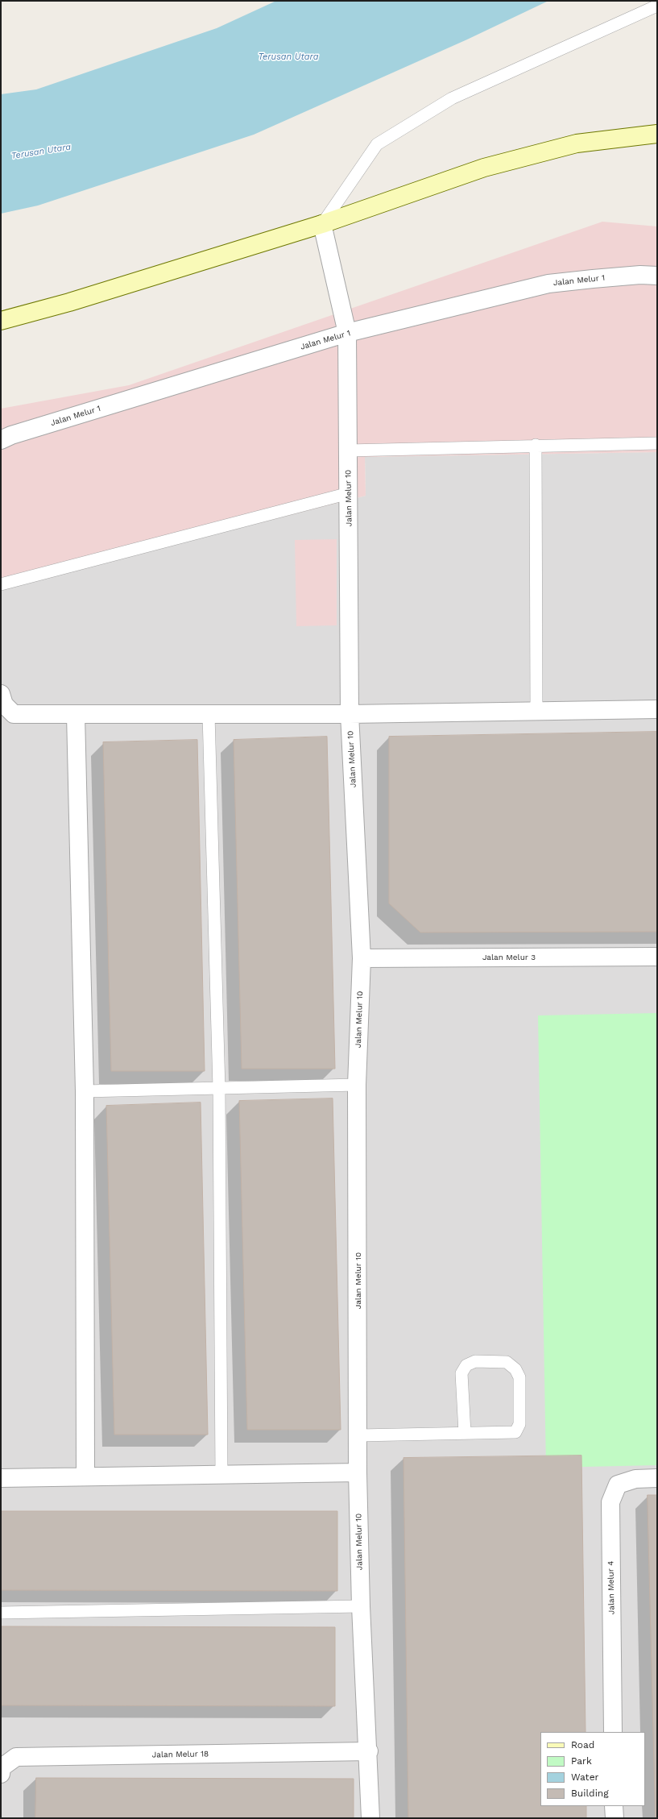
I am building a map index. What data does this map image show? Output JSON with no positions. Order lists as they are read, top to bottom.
{
  "streets": {
    "street": [
      "Jalan Melur 1",
      "Jalan Melur 10",
      "Jalan Melur 3",
      "Jalan Melur 4",
      "Jalan Melur 18"
    ]
  },
  "crossings": [
    ["Jalan Melur 1", "Jalan Melur 10"],
    ["Jalan Melur 10", "Jalan Melur 3"],
    ["Jalan Melur 10", "Jalan Melur 18"]
  ],
  "water": ["Terusan Utara"],
  "legend": [
    "Road",
    "Park",
    "Water",
    "Building"
  ]
}
